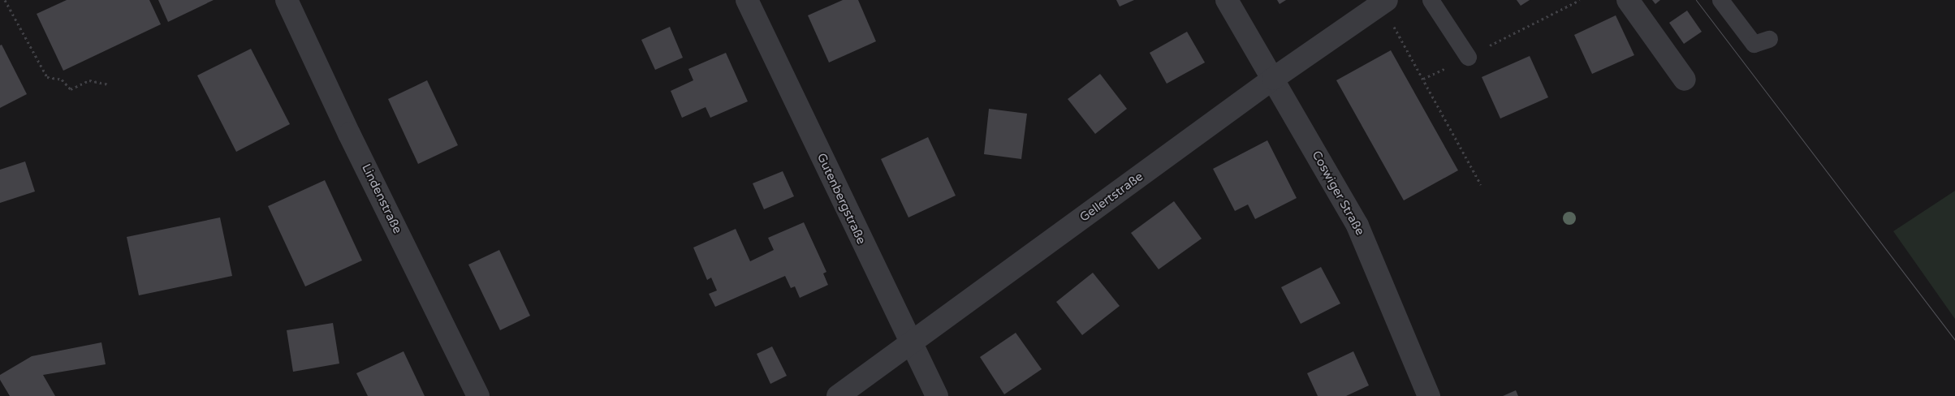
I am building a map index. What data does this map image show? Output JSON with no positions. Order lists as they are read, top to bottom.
{
  "streets": {
    "street": [
      "Coswiger Straße",
      "Gellertstraße",
      "Lindenstraße",
      "Gutenbergstraße"
    ]
  },
  "crossings": [
    ["Coswiger Straße", "Gellertstraße"],
    ["Gellertstraße", "Gutenbergstraße"]
  ]
}
